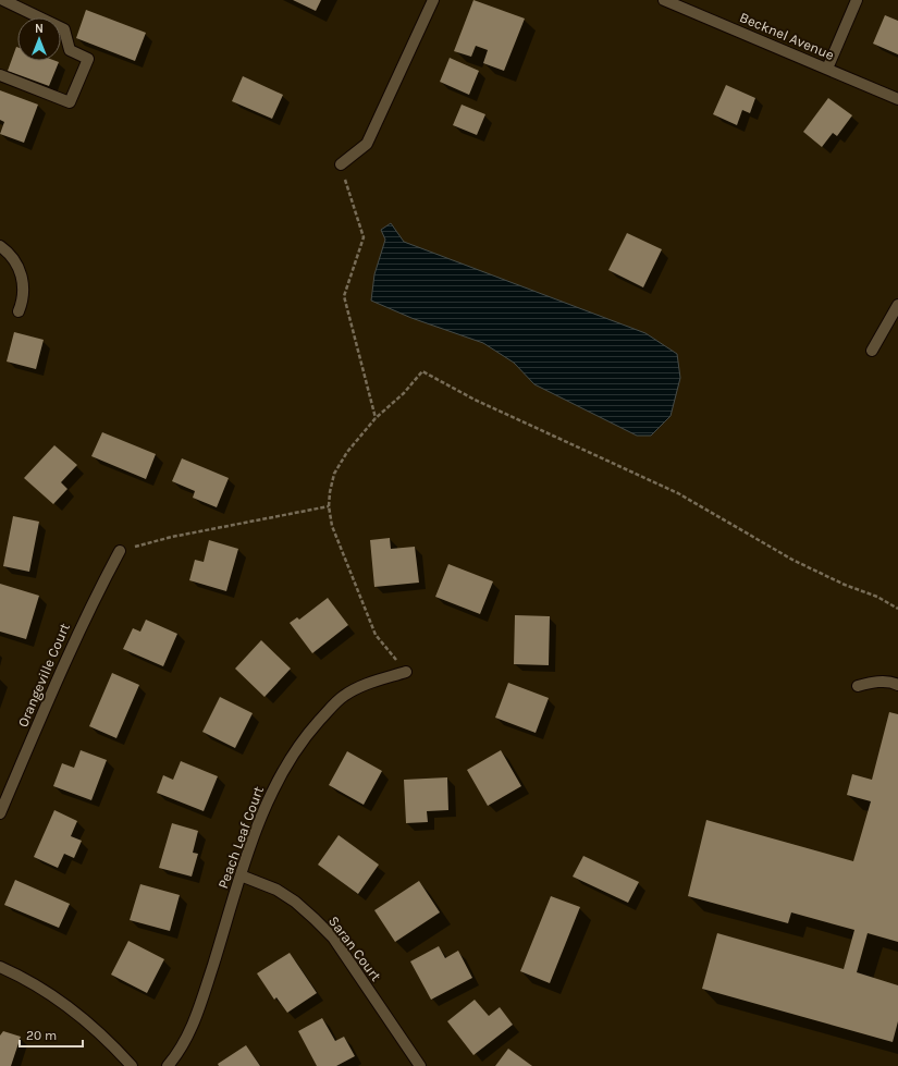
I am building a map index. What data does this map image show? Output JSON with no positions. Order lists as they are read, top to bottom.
{
  "streets": {
    "street": [
      "Becknel Avenue",
      "Orangeville Court",
      "Peach Leaf Court",
      "Saran Court"
    ]
  },
  "crossings": [
    ["Peach Leaf Court", "Saran Court"]
  ],
  "scale_bar": "20 m",
  "north": "top"
}
